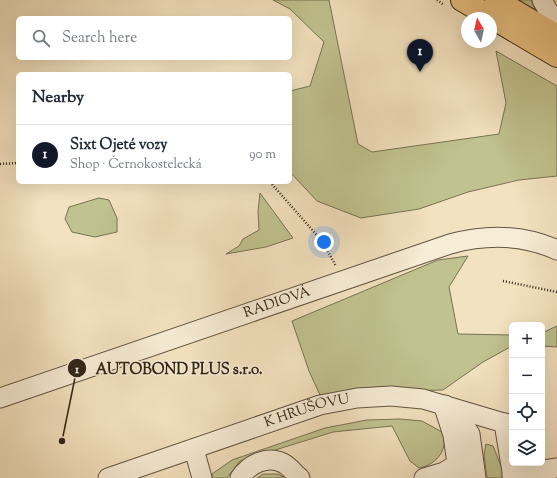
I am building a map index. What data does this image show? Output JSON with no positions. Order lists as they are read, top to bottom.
{
  "streets": {
    "street": ["RADIOVÁ", "K HRUŠOVU"]
  },
  "places": ["AUTOBOND PLUS s.r.o."],
  "north": "top",
  "page": {
    "search": "Search here",
    "pins": "1",
    "heading": "Nearby",
    "list": [
      {
        "mark": "1",
        "name": "Sixt Ojeté vozy",
        "note": "Shop · Černokostelecká",
        "value": "90 m"
      }
    ],
    "map_buttons": ["+", "−"]
  }
}
